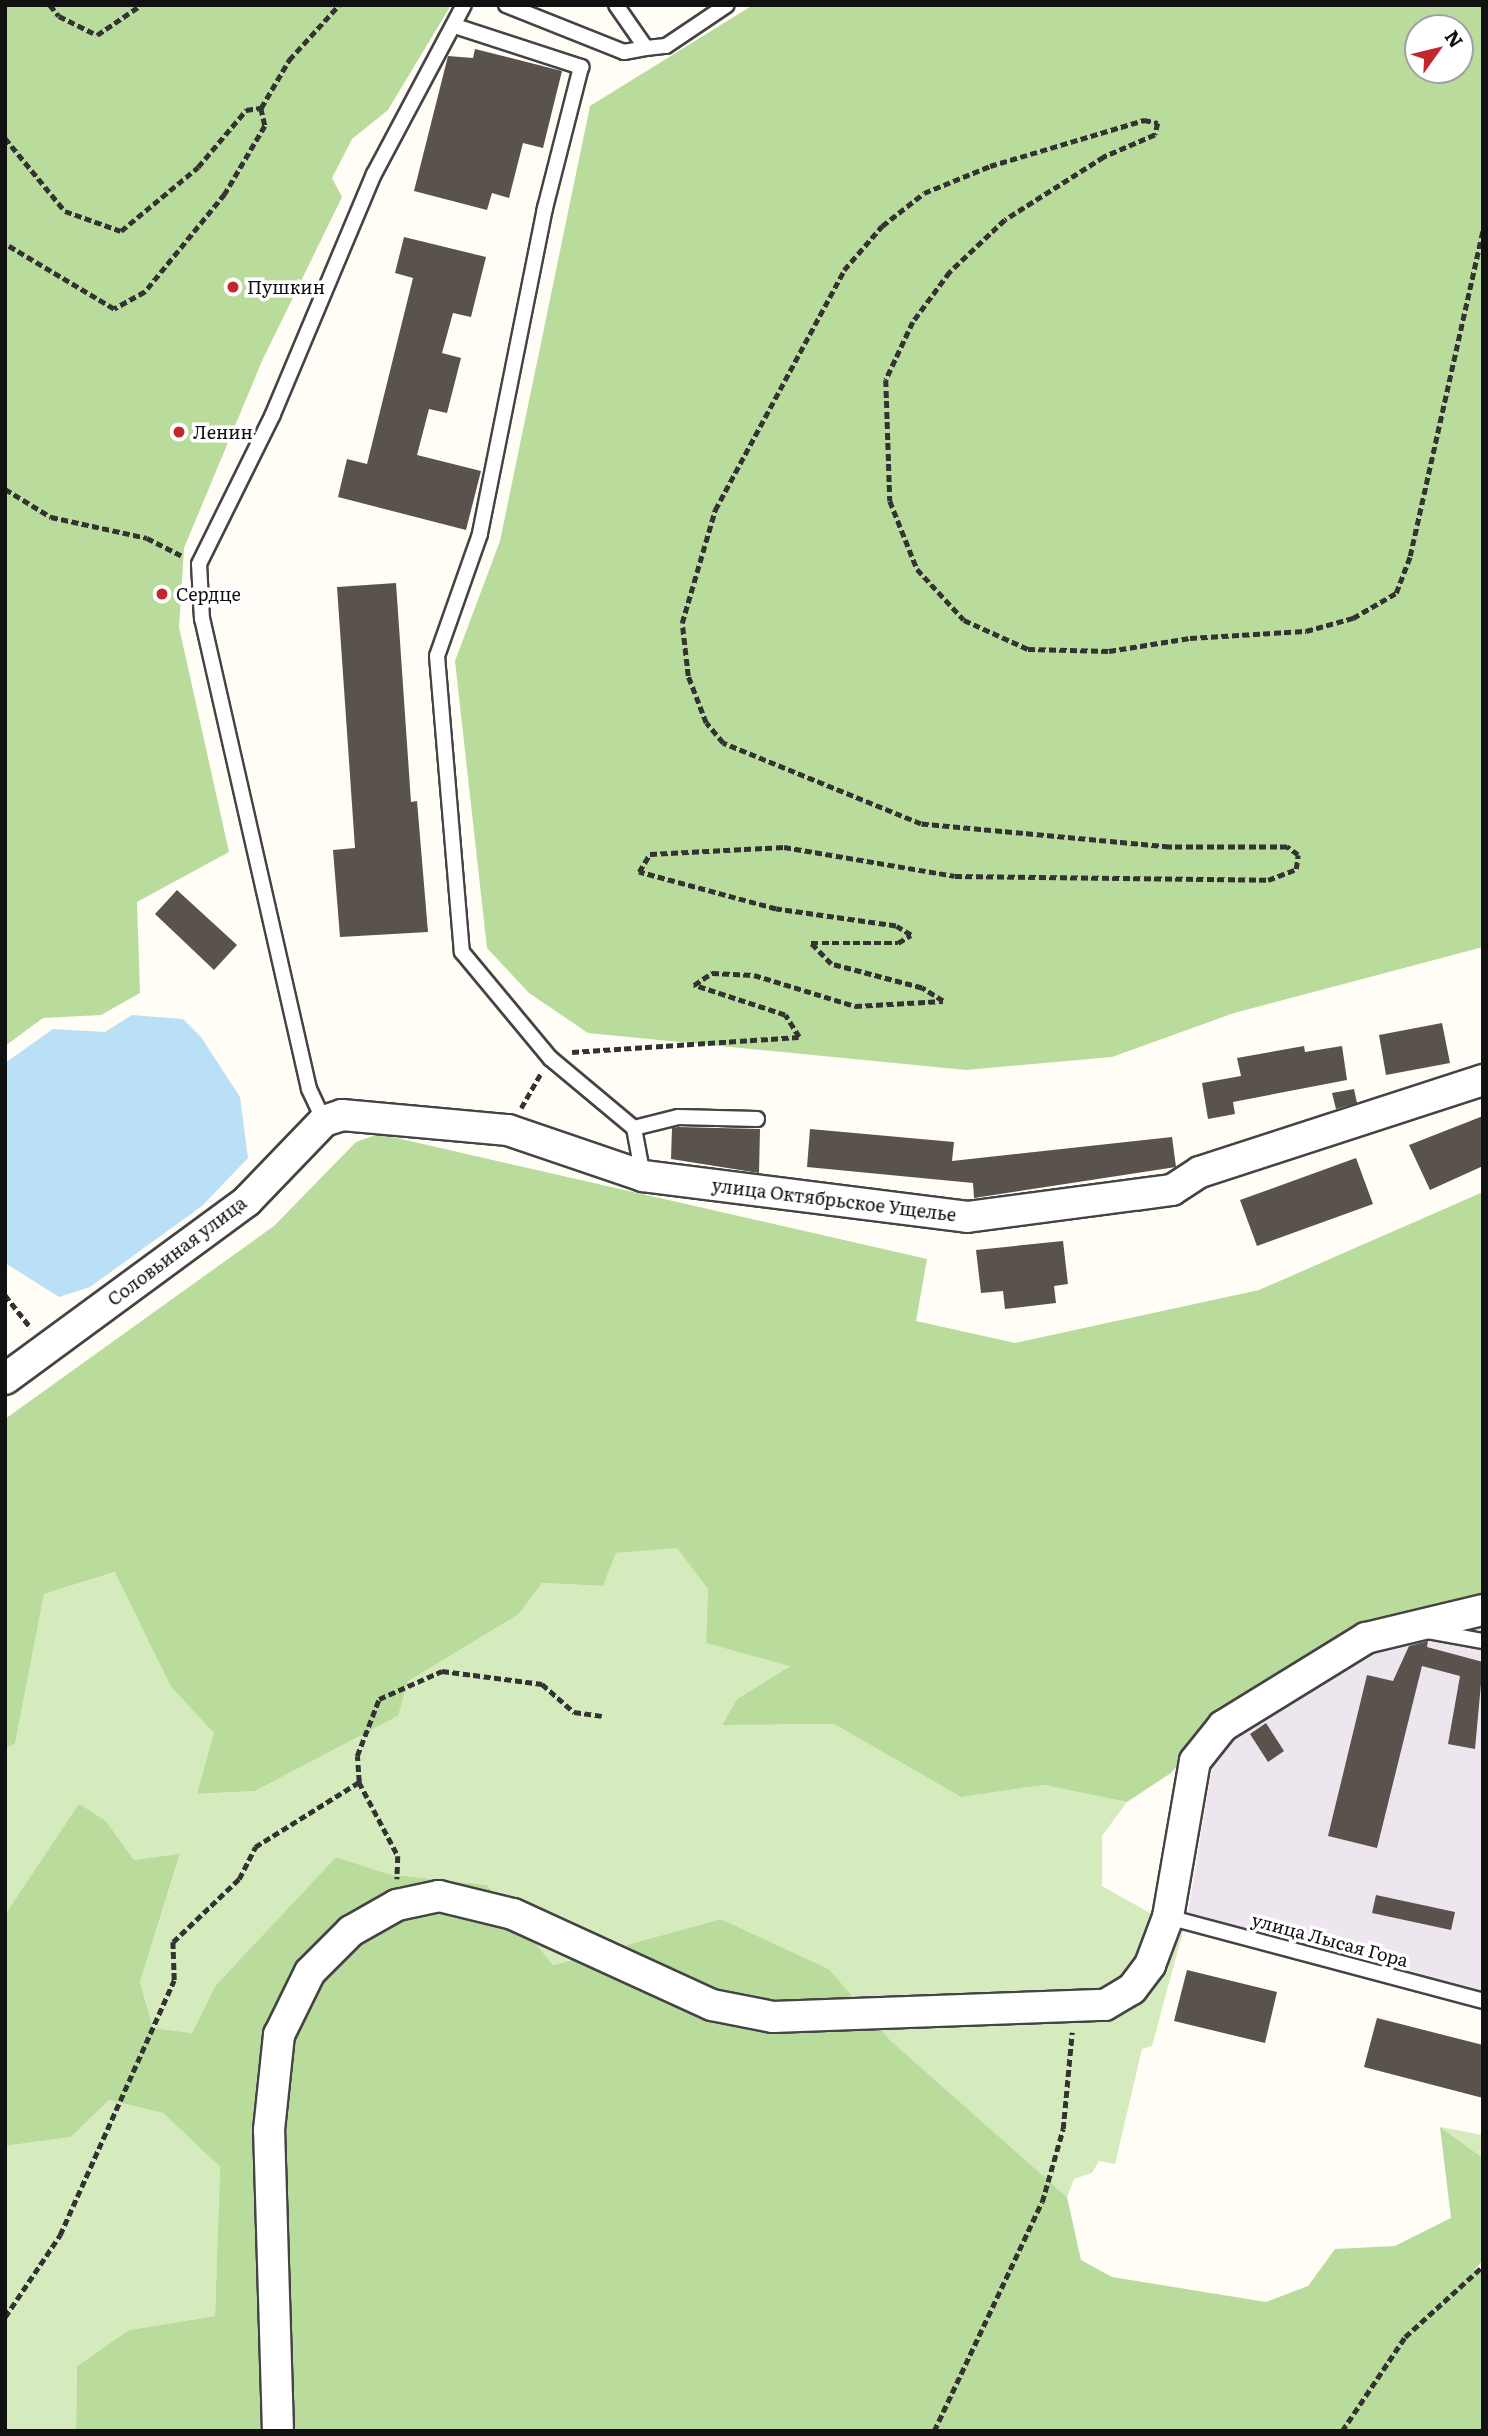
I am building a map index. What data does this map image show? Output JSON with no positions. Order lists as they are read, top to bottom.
{
  "streets": {
    "street": ["улица Октябрьское Ущелье", "Соловьиная улица"],
    "lane": ["улица Лысая Гора"]
  },
  "places": ["Пушкин", "Ленин", "Сердце"],
  "north": "top right"
}
